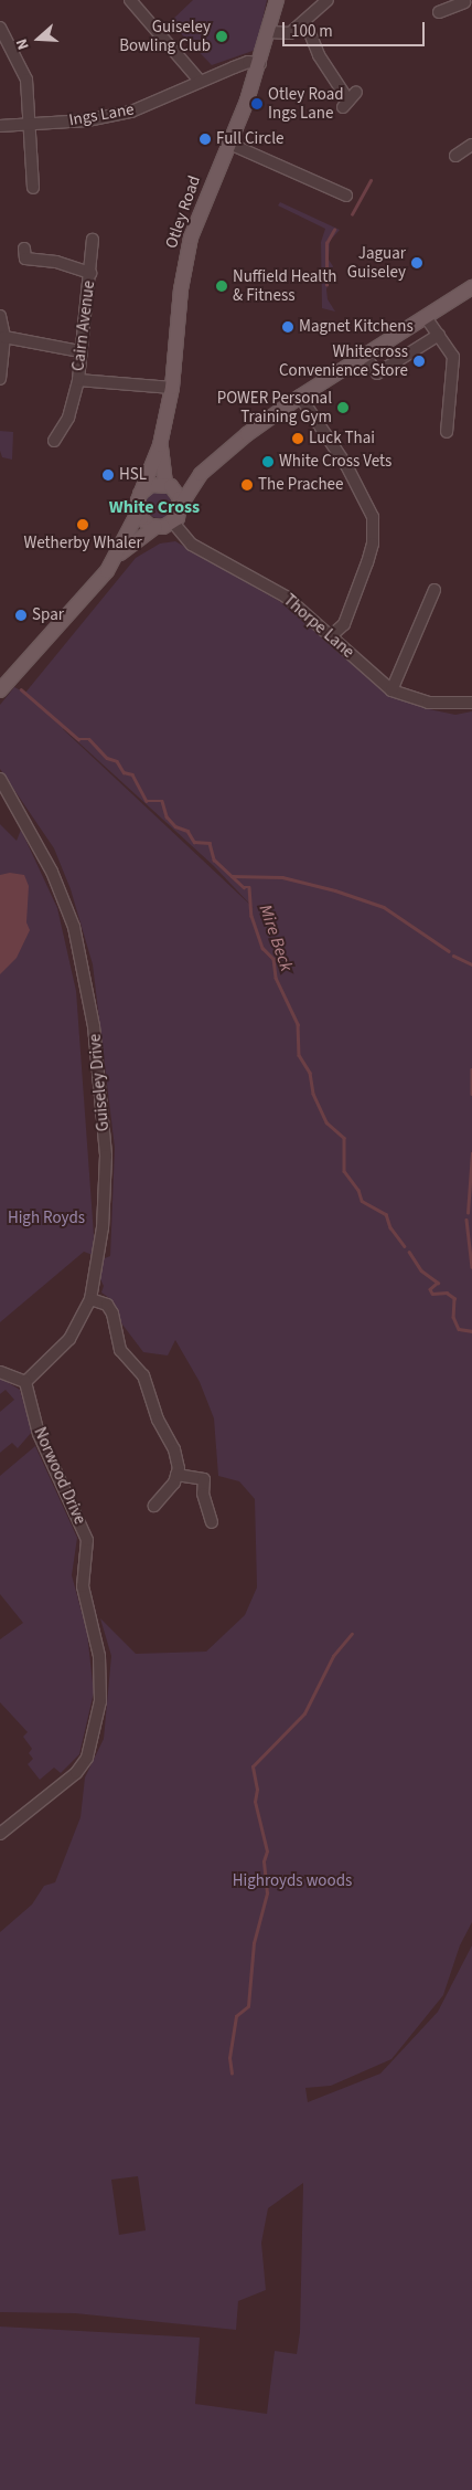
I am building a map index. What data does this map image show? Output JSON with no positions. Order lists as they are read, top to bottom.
{
  "streets": {
    "main road": ["Otley Road"],
    "street": [
      "Ings Lane",
      "Cairn Avenue",
      "Thorpe Lane",
      "Guiseley Drive",
      "Norwood Drive"
    ]
  },
  "crossings": [
    ["Ings Lane", "Otley Road"],
    ["Otley Road", "Cairn Avenue"],
    ["Otley Road", "Thorpe Lane"],
    ["Guiseley Drive", "Norwood Drive"]
  ],
  "districts": ["White Cross"],
  "water": ["Mire Beck"],
  "parks": ["High Royds", "Highroyds woods"],
  "places": [
    "Guiseley Bowling Club",
    "Otley Road Ings Lane",
    "Full Circle",
    "Jaguar Guiseley",
    "Nuffield Health & Fitness",
    "Magnet Kitchens",
    "Whitecross Convenience Store",
    "POWER Personal Training Gym",
    "Luck Thai",
    "White Cross Vets",
    "HSL",
    "The Prachee",
    "Wetherby Whaler",
    "Spar"
  ],
  "scale_bar": "100 m",
  "north": "left"
}
